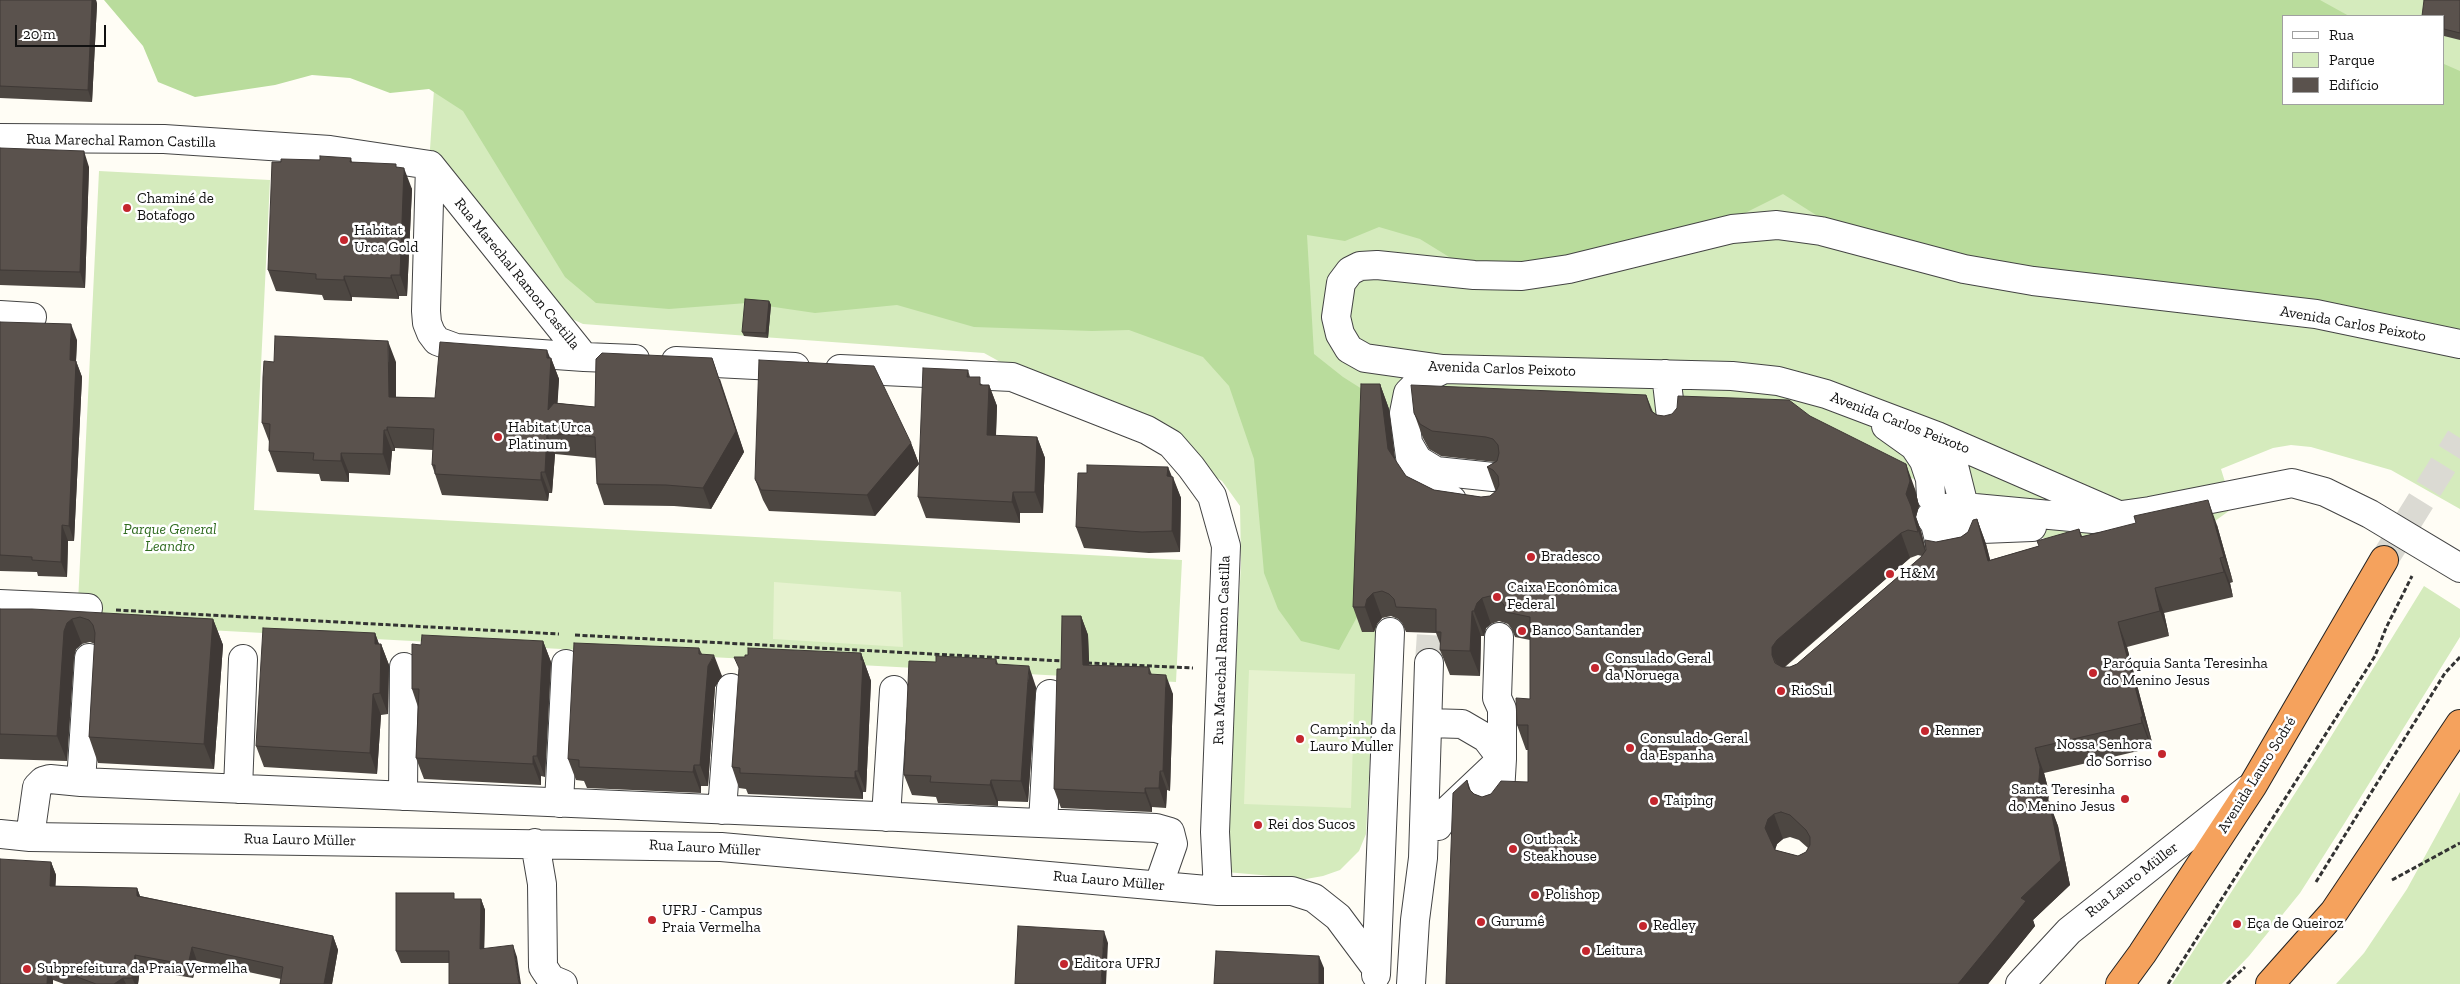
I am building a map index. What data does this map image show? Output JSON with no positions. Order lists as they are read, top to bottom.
{
  "streets": {
    "highway": ["Avenida Lauro Sodré"],
    "street": ["Rua Marechal Ramon Castilla", "Avenida Carlos Peixoto", "Rua Lauro Müller"]
  },
  "crossings": [
    ["Rua Marechal Ramon Castilla", "Rua Lauro Müller"],
    ["Avenida Lauro Sodré", "Rua Lauro Müller"]
  ],
  "parks": ["Parque General Leandro"],
  "places": [
    "Chaminé de Botafogo",
    "Habitat Urca Gold",
    "Habitat Urca Platinum",
    "Bradesco",
    "H&M",
    "Caixa Econômica Federal",
    "Banco Santander",
    "Consulado Geral da Noruega",
    "Paróquia Santa Teresinha do Menino Jesus",
    "RioSul",
    "Renner",
    "Campinho da Lauro Muller",
    "Consulado-Geral da Espanha",
    "Nossa Senhora do Sorriso",
    "Santa Teresinha do Menino Jesus",
    "Taiping",
    "Rei dos Sucos",
    "Outback Steakhouse",
    "Polishop",
    "UFRJ - Campus Praia Vermelha",
    "Gurumê",
    "Eça de Queiroz",
    "Redley",
    "Leitura",
    "Editora UFRJ",
    "Subprefeitura da Praia Vermelha"
  ],
  "legend": ["Rua", "Parque", "Edifício"],
  "scale_bar": "20 m"
}
